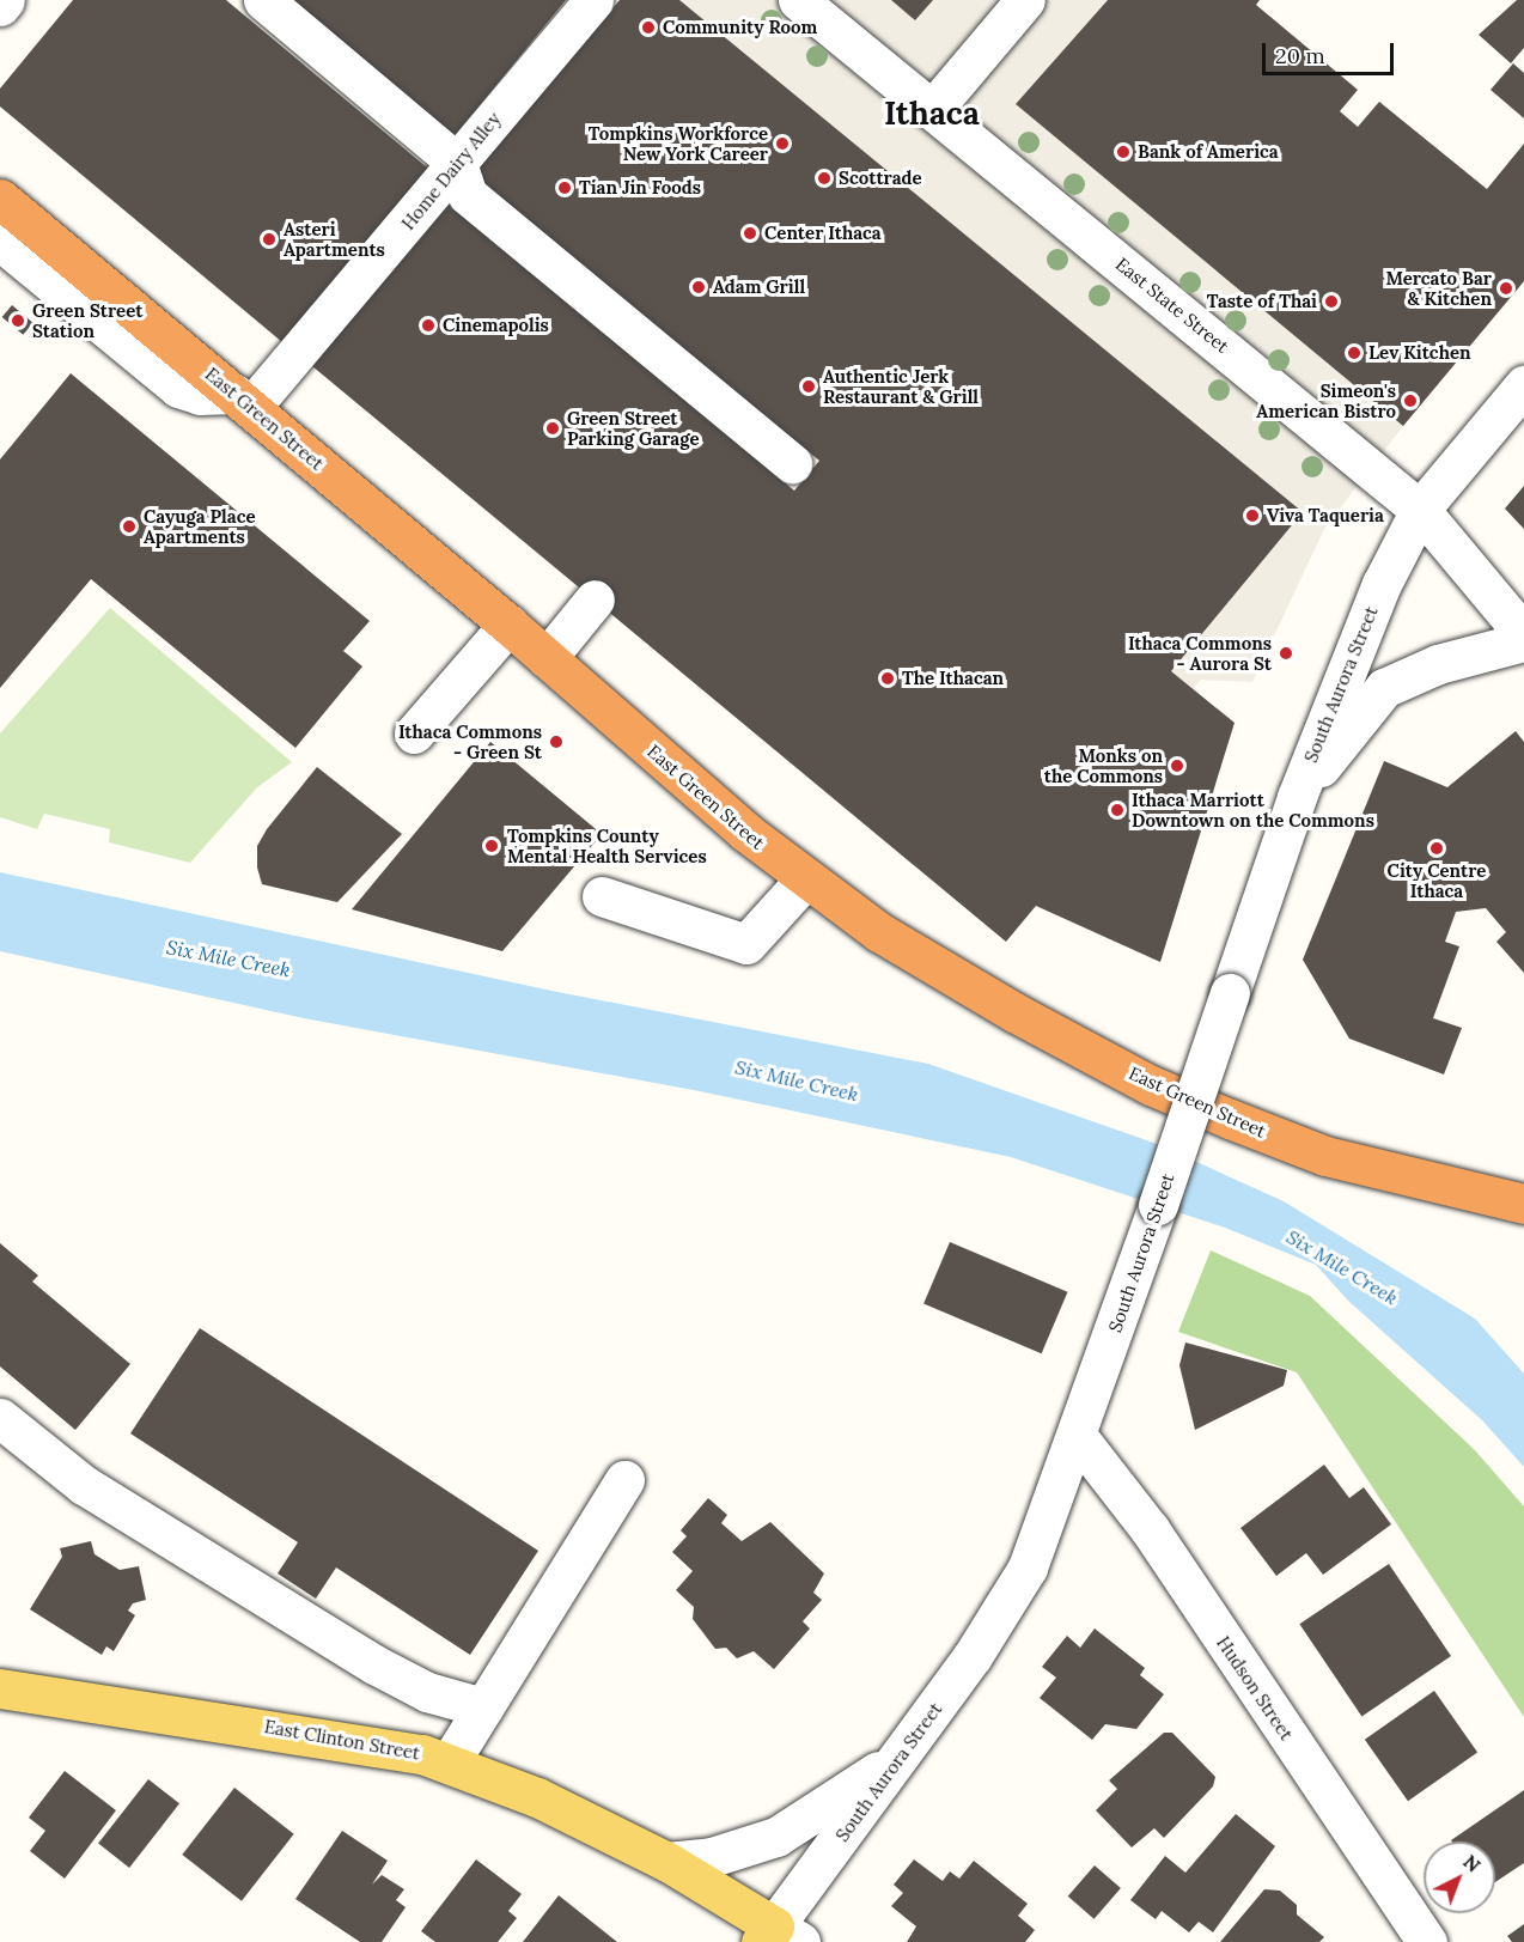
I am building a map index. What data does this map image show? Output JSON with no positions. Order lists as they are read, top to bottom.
{
  "streets": {
    "highway": ["East Green Street"],
    "main road": ["East Clinton Street"],
    "street": [
      "Home Dairy Alley",
      "East State Street",
      "South Aurora Street",
      "Hudson Street"
    ]
  },
  "crossings": [
    ["Home Dairy Alley", "East Green Street"],
    ["East State Street", "South Aurora Street"],
    ["South Aurora Street", "Hudson Street"],
    ["South Aurora Street", "East Clinton Street"]
  ],
  "districts": ["Ithaca"],
  "water": ["Six Mile Creek"],
  "places": [
    "Community Room",
    "Tompkins Workforce New York Career",
    "Bank of America",
    "Scottrade",
    "Tian Jin Foods",
    "Center Ithaca",
    "Asteri Apartments",
    "Adam Grill",
    "Mercato Bar & Kitchen",
    "Taste of Thai",
    "Green Street Station",
    "Cinemapolis",
    "Lev Kitchen",
    "Authentic Jerk Restaurant & Grill",
    "Simeon's American Bistro",
    "Green Street Parking Garage",
    "Viva Taqueria",
    "Cayuga Place Apartments",
    "Ithaca Commons - Aurora St",
    "The Ithacan",
    "Ithaca Commons - Green St",
    "Monks on the Commons",
    "Ithaca Marriott Downtown on the Commons",
    "Tompkins County Mental Health Services",
    "City Centre Ithaca"
  ],
  "scale_bar": "20 m",
  "north": "top right"
}
